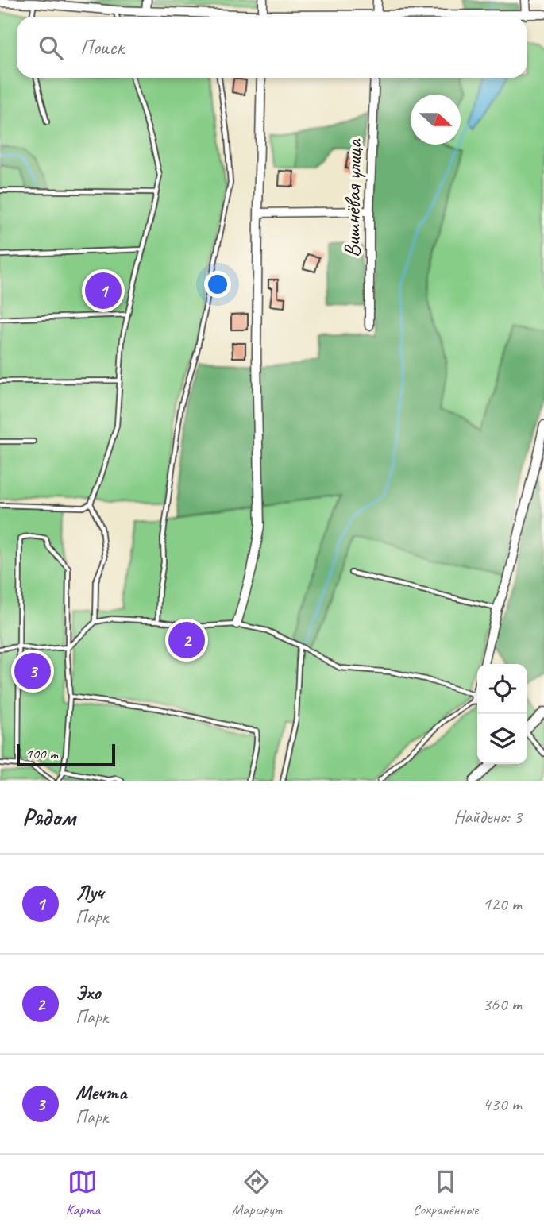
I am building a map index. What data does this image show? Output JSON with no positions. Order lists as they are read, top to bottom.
{
  "streets": {
    "street": ["Вишнёвая улица"]
  },
  "scale_bar": "100 m",
  "north": "right",
  "page": {
    "search": "Поиск",
    "pins": ["1", "2", "3"],
    "scale": "100 m",
    "heading": ["Рядом", "Найдено: 3"],
    "list": [
      {
        "mark": "1",
        "name": "Луч",
        "note": "Парк",
        "value": "120 m"
      },
      {
        "mark": "2",
        "name": "Эхо",
        "note": "Парк",
        "value": "360 m"
      },
      {
        "mark": "3",
        "name": "Мечта",
        "note": "Парк",
        "value": "430 m"
      }
    ],
    "nav": ["Карта", "Маршрут", "Сохранённые"]
  }
}
